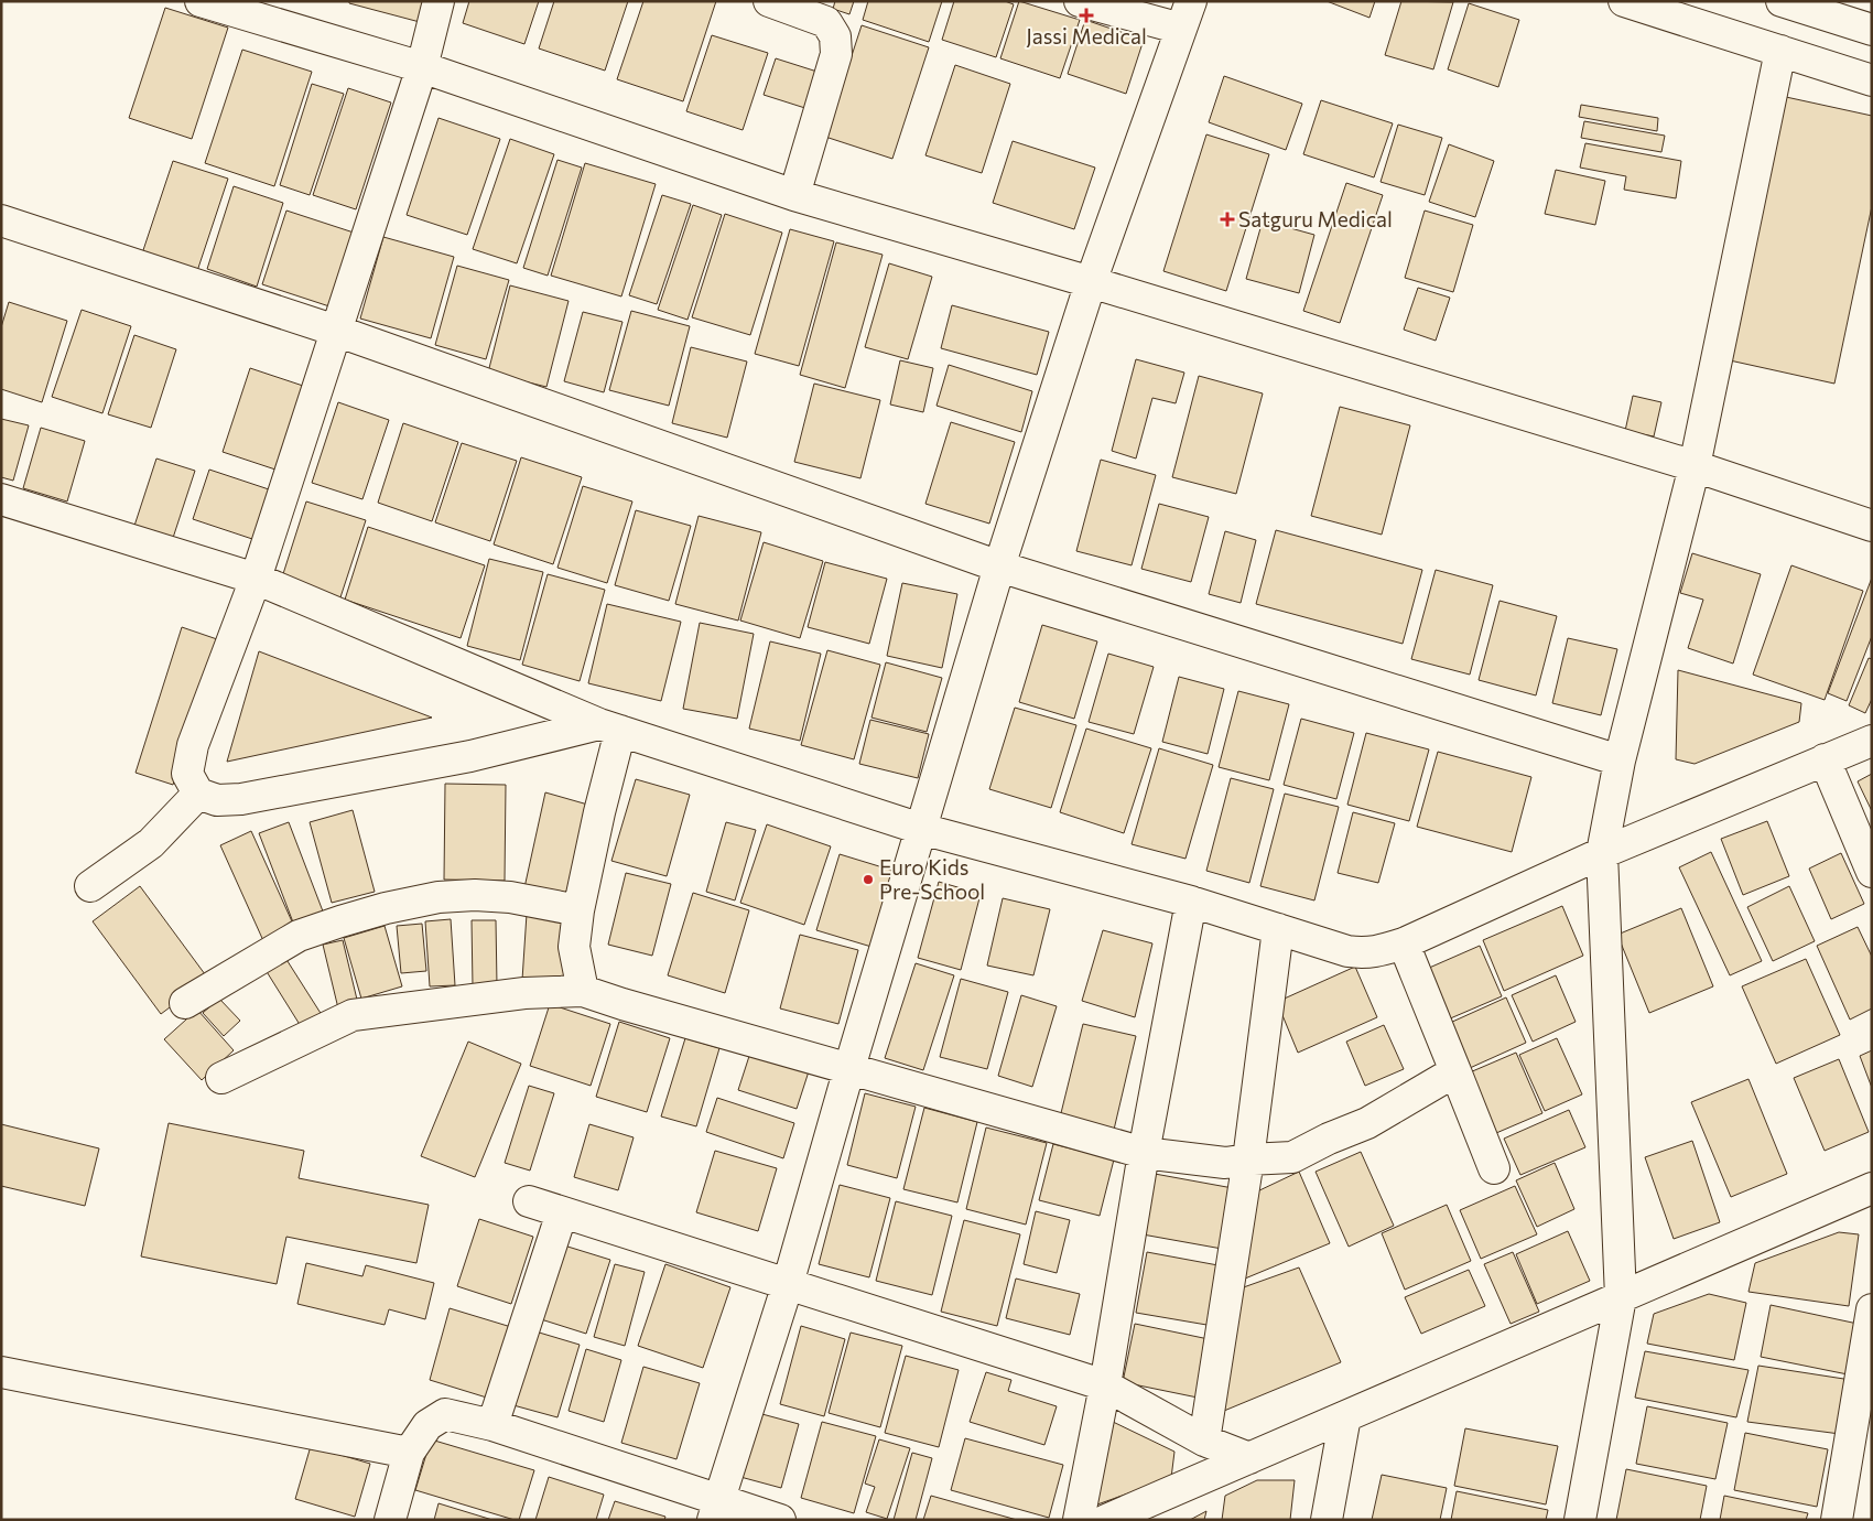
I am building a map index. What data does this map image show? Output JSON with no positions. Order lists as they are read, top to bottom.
{
  "places": {
    "health": ["Jassi Medical", "Satguru Medical"],
    "other": ["Euro Kids Pre-School"]
  }
}
